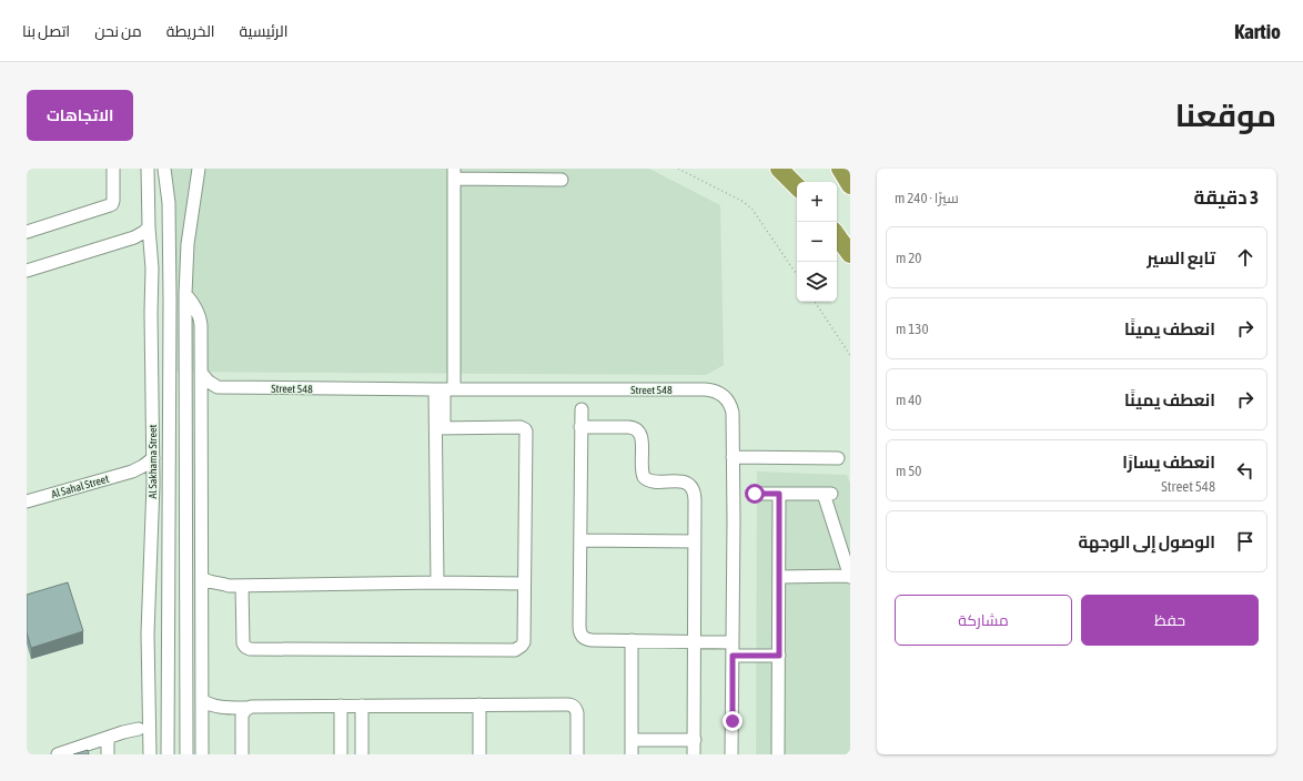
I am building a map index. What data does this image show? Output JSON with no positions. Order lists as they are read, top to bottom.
{
  "streets": {
    "street": ["Street 548", "Al Sakhama Street", "Al Sahal Street"]
  },
  "crossings": [
    ["Al Sakhama Street", "Al Sahal Street"]
  ],
  "page": {
    "header": "Kartio",
    "nav": [
      "الرئيسية",
      "الخريطة",
      "من نحن",
      "اتصل بنا"
    ],
    "title": "موقعنا",
    "buttons": [
      "الاتجاهات",
      ["حفظ", "مشاركة"]
    ],
    "heading": ["3 دقيقة", "سيرًا · 240 m"],
    "map_buttons": ["+", "−"],
    "list": [
      ["تابع السير", "20 m"],
      ["انعطف يمينًا", "130 m"],
      ["انعطف يمينًا", "40 m"],
      ["انعطف يسارًا", "Street 548", "50 m"],
      "الوصول إلى الوجهة"
    ]
  }
}
